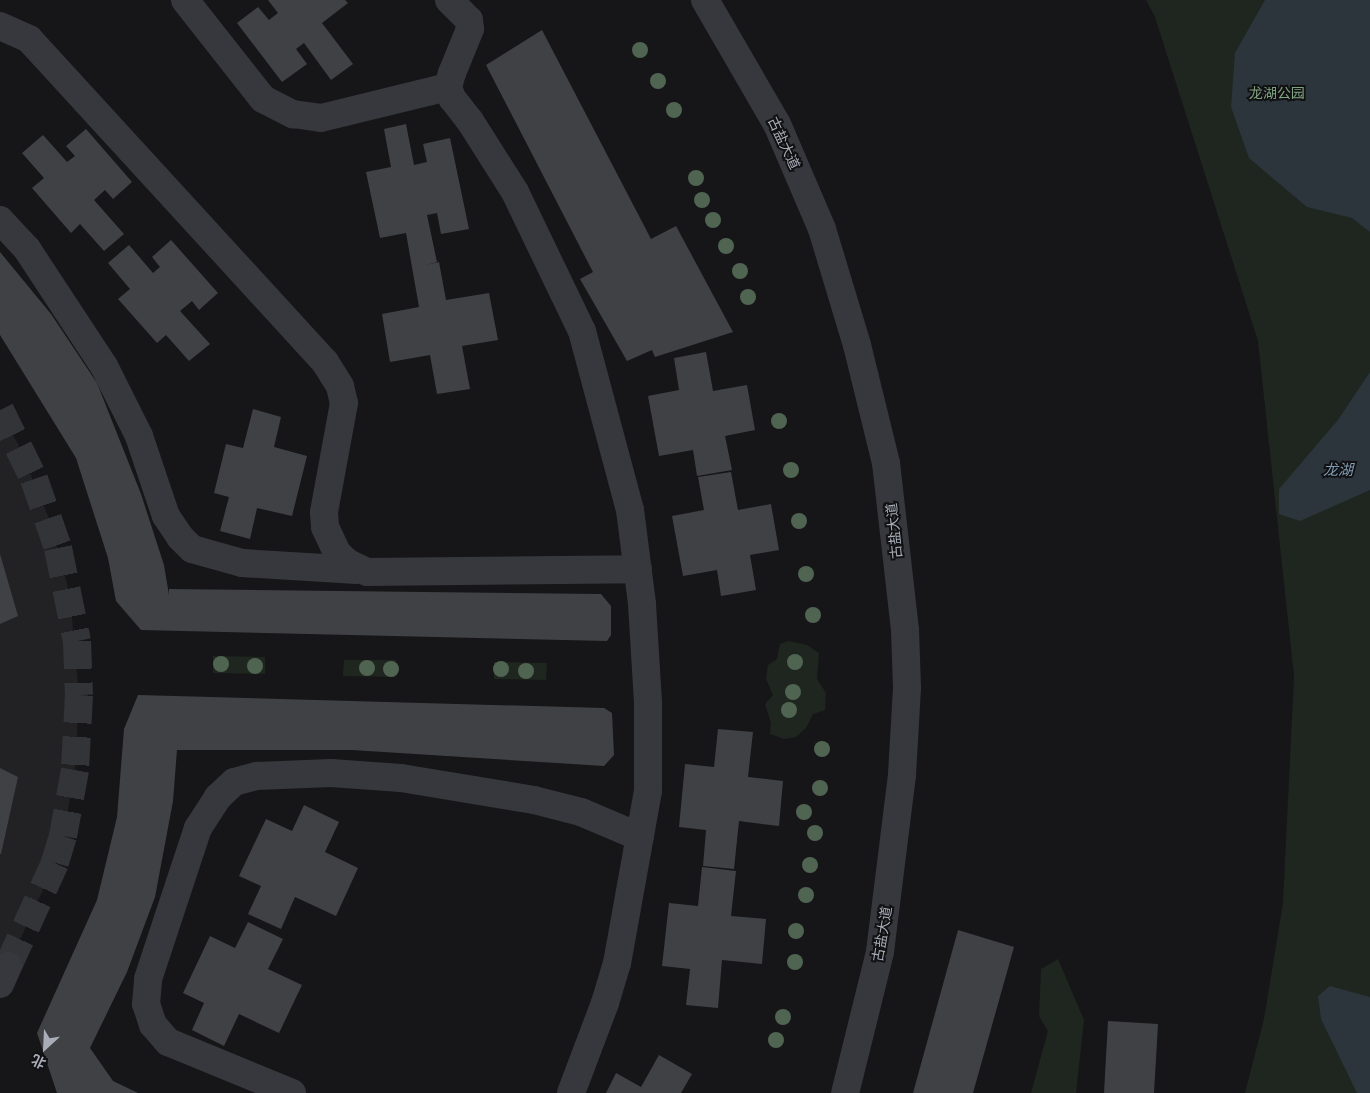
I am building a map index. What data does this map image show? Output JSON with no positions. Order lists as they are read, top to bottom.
{
  "streets": {
    "street": ["古盐大道"]
  },
  "water": ["龙湖"],
  "parks": ["龙湖公园"],
  "north": "bottom left"
}
